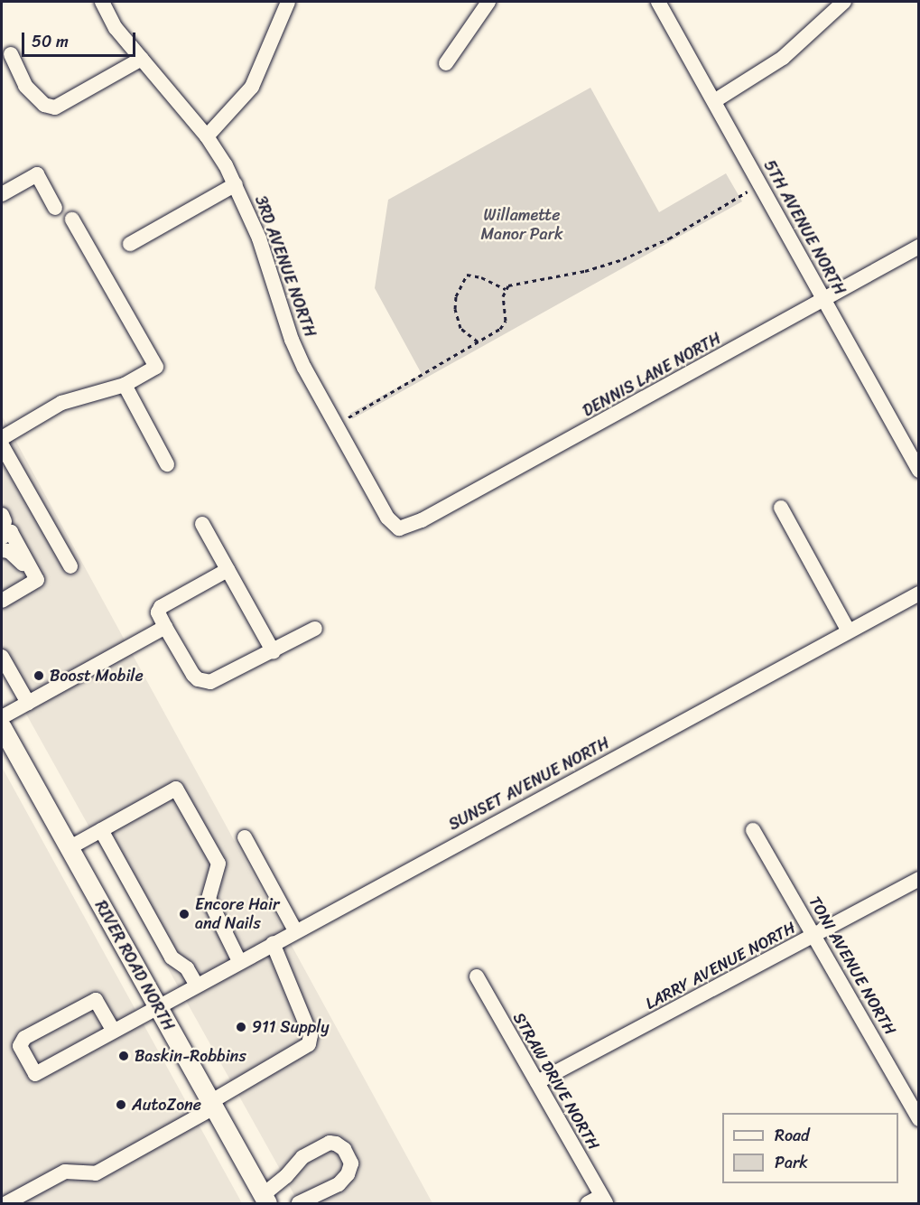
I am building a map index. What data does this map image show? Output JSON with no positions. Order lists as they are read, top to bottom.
{
  "streets": {
    "main road": ["RIVER ROAD NORTH"],
    "street": [
      "5TH AVENUE NORTH",
      "3RD AVENUE NORTH",
      "DENNIS LANE NORTH",
      "SUNSET AVENUE NORTH",
      "LARRY AVENUE NORTH",
      "TONI AVENUE NORTH",
      "STRAW DRIVE NORTH"
    ]
  },
  "crossings": [
    ["5TH AVENUE NORTH", "DENNIS LANE NORTH"],
    ["3RD AVENUE NORTH", "DENNIS LANE NORTH"],
    ["SUNSET AVENUE NORTH", "RIVER ROAD NORTH"],
    ["LARRY AVENUE NORTH", "TONI AVENUE NORTH"],
    ["LARRY AVENUE NORTH", "STRAW DRIVE NORTH"]
  ],
  "parks": ["Willamette Manor Park"],
  "places": [
    "Boost Mobile",
    "Encore Hair and Nails",
    "911 Supply",
    "Baskin-Robbins",
    "AutoZone"
  ],
  "legend": ["Road", "Park"],
  "scale_bar": "50 m"
}
